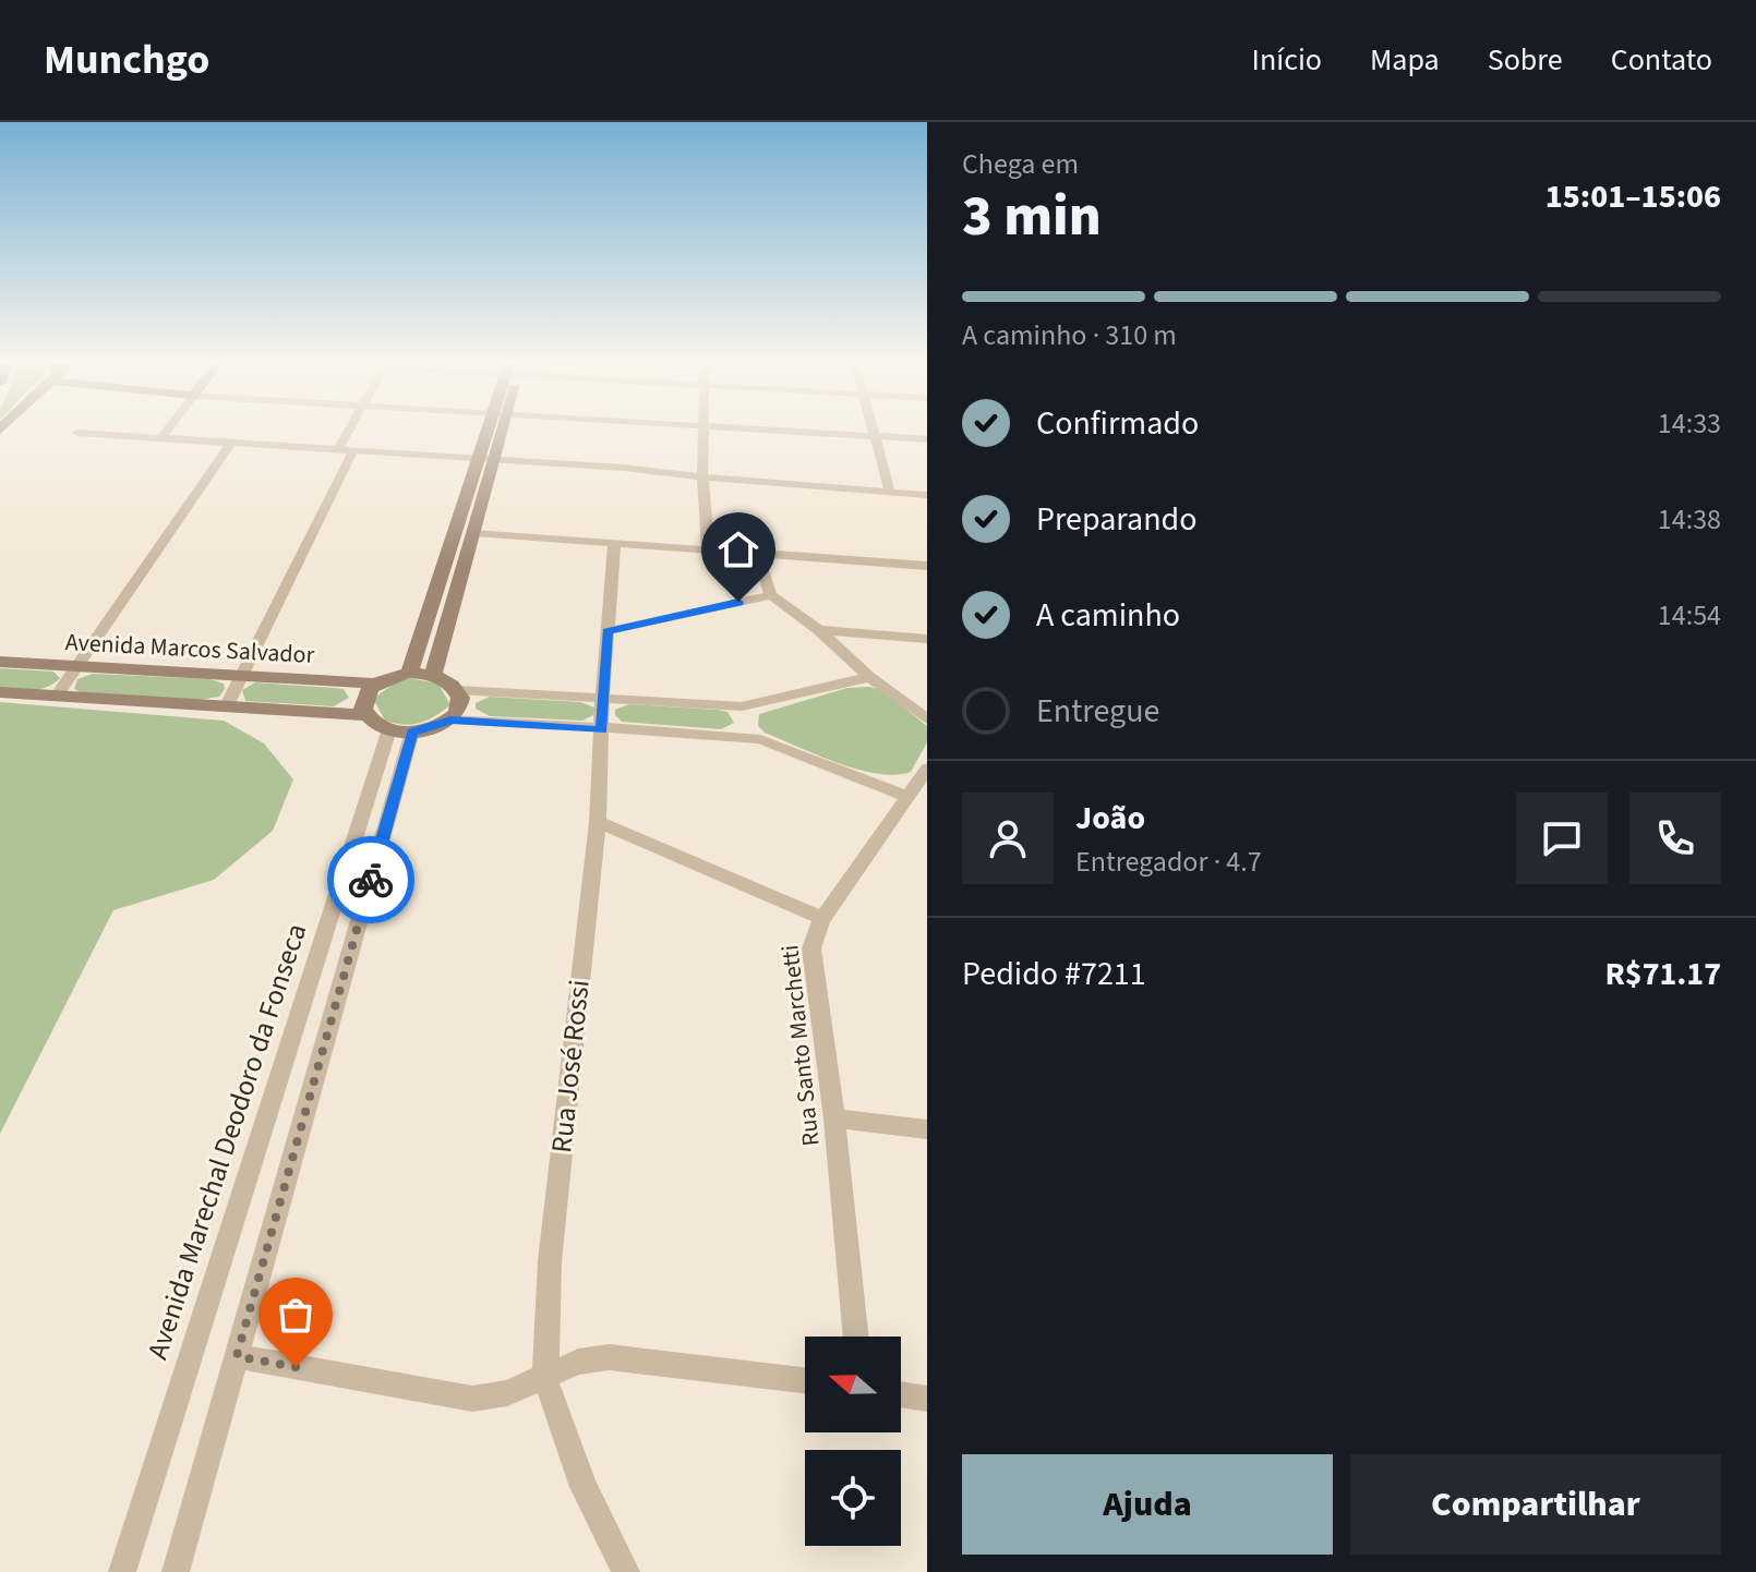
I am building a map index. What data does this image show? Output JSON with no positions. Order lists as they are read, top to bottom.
{
  "streets": {
    "street": [
      "Avenida Marcos Salvador",
      "Rua Santo Marchetti",
      "Rua José Rossi",
      "Avenida Marechal Deodoro da Fonseca"
    ]
  },
  "crossings": [
    ["Avenida Marcos Salvador", "Avenida Marechal Deodoro da Fonseca"]
  ],
  "north": "left",
  "page": {
    "header": "Munchgo",
    "nav": [
      "Início",
      "Mapa",
      "Sobre",
      "Contato"
    ],
    "heading": ["3 min", "Chega em", "15:01–15:06"],
    "panel": [
      "João",
      "Entregador · 4.7",
      "Pedido #7211",
      "R$71.17"
    ],
    "bar": "A caminho · 310 m",
    "list": [
      ["Confirmado", "14:33"],
      ["Preparando", "14:38"],
      ["A caminho", "14:54"],
      "Entregue"
    ],
    "buttons": ["Ajuda", "Compartilhar"]
  }
}
